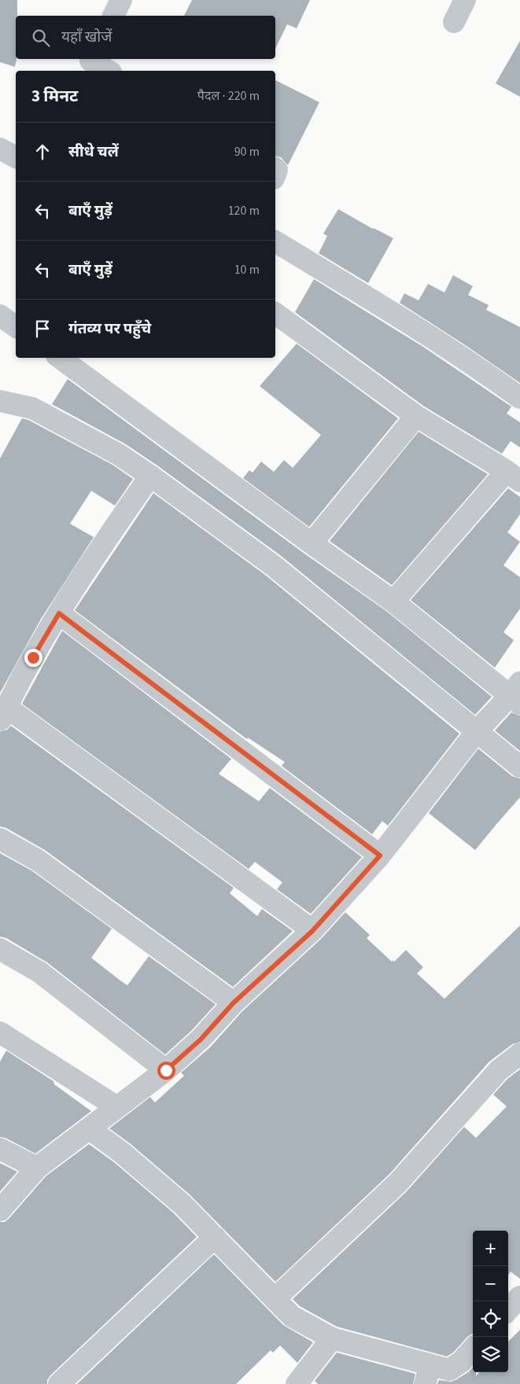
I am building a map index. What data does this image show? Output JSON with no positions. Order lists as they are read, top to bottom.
{
  "page": {
    "search": "यहाँ खोजें",
    "heading": ["3 मिनट", "पैदल · 220 m"],
    "list": [
      ["सीधे चलें", "90 m"],
      ["बाएँ मुड़ें", "120 m"],
      ["बाएँ मुड़ें", "10 m"],
      "गंतव्य पर पहुँचे"
    ],
    "map_buttons": ["+", "−"]
  }
}
